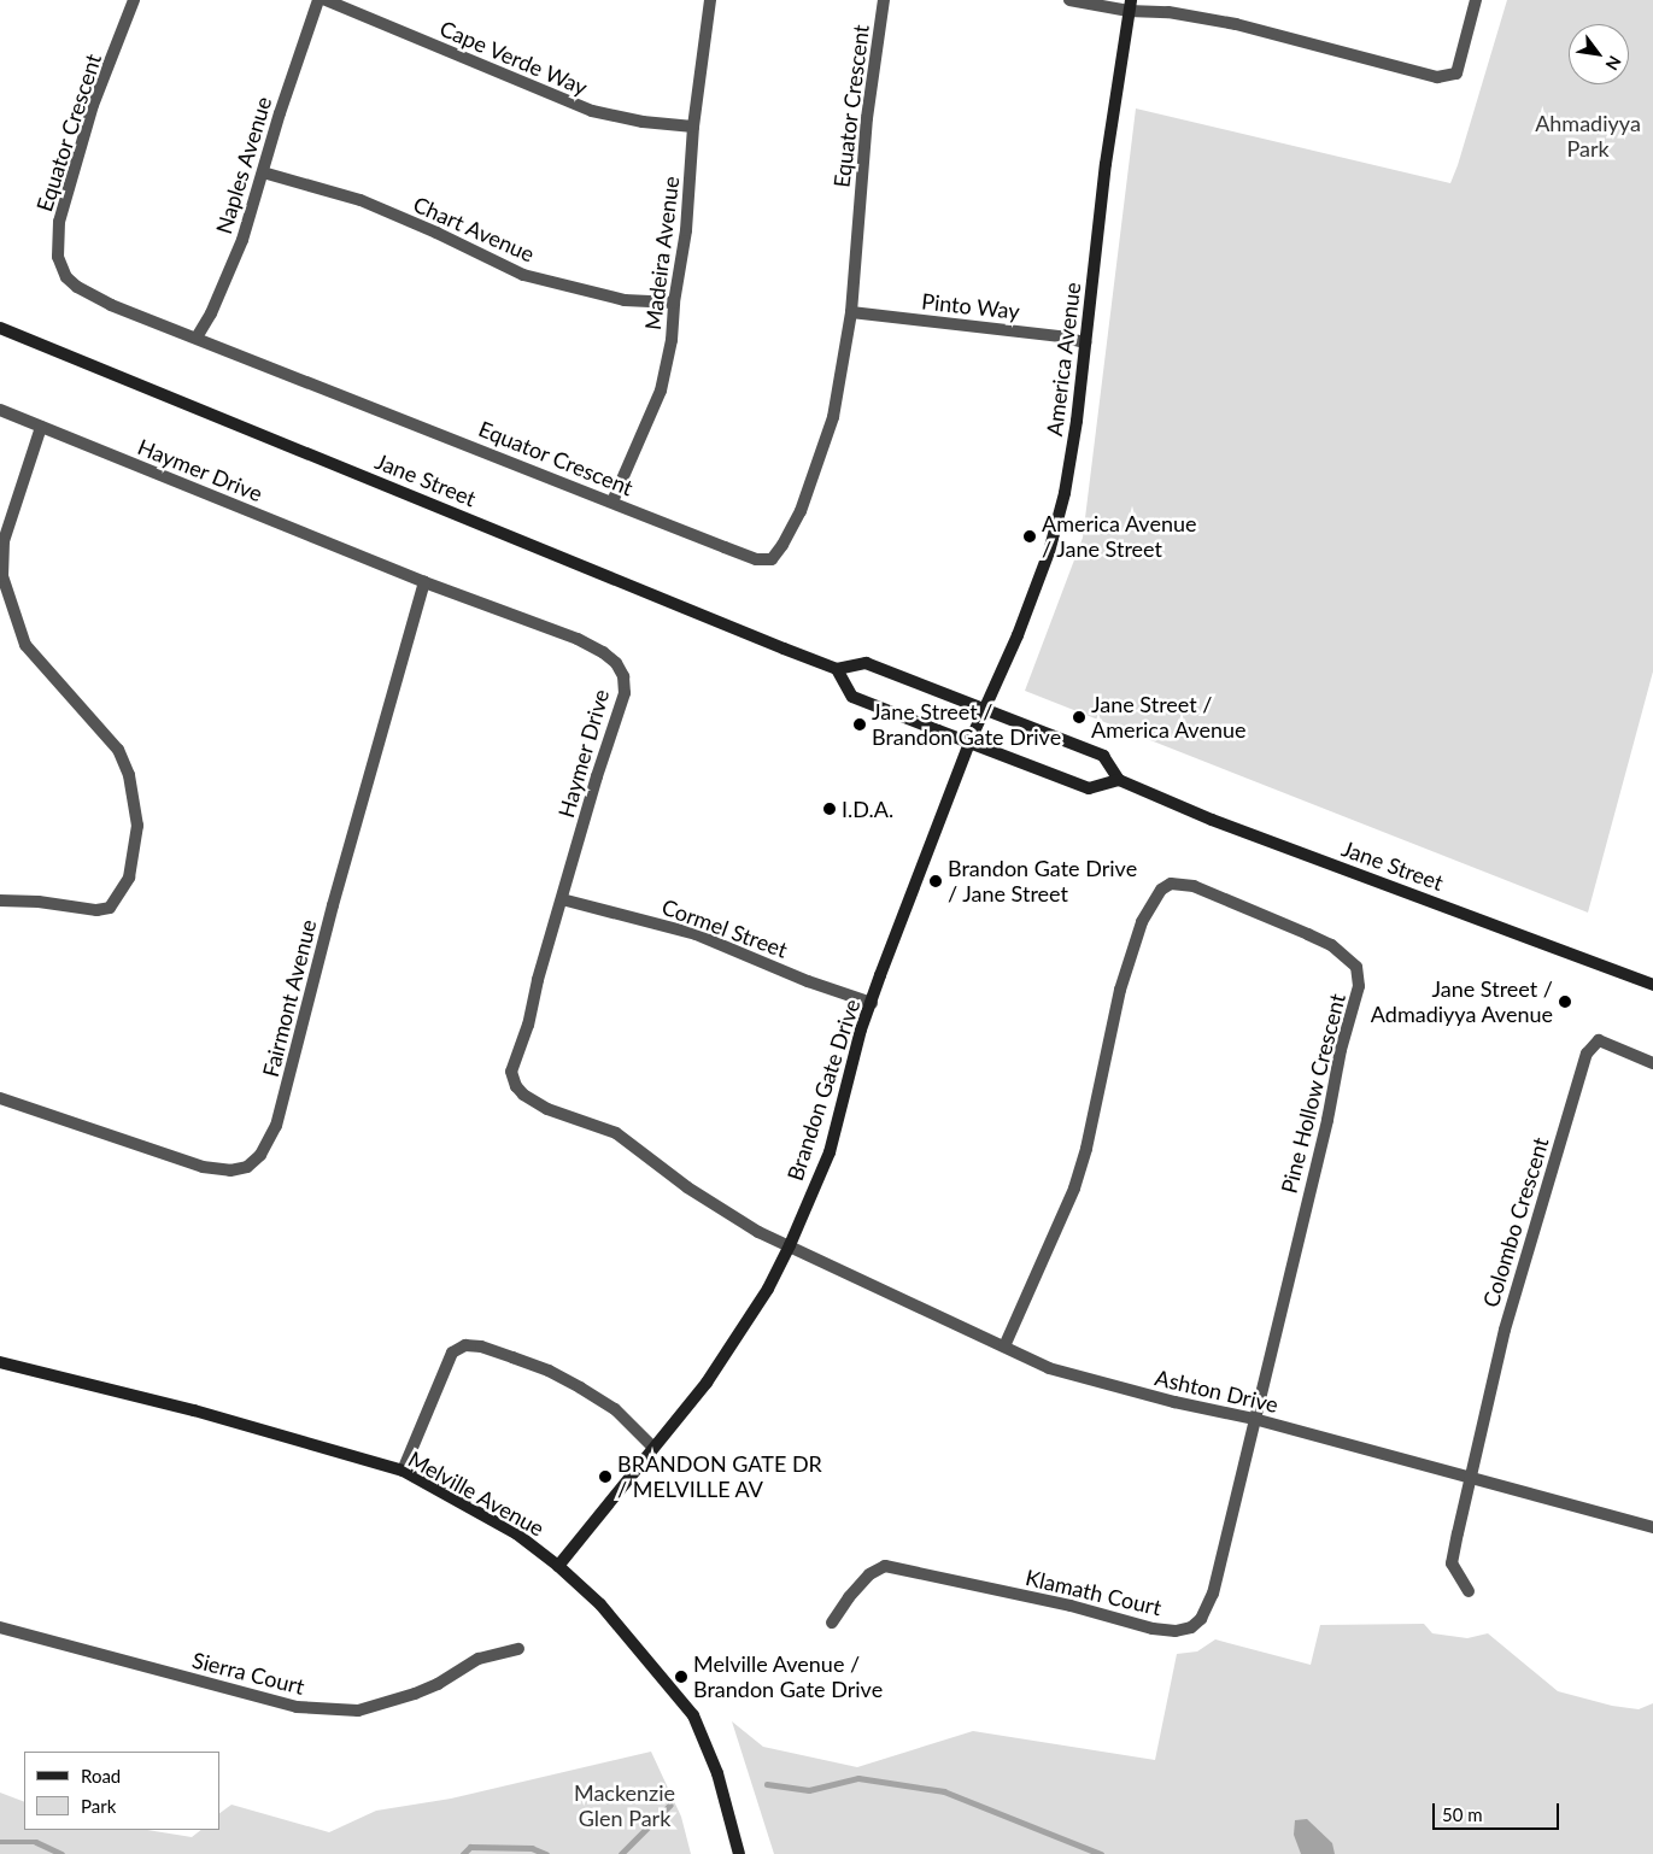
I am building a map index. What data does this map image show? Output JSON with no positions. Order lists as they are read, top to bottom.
{
  "streets": {
    "street": [
      "Cape Verde Way",
      "Equator Crescent",
      "Naples Avenue",
      "Chart Avenue",
      "Madeira Avenue",
      "Pinto Way",
      "America Avenue",
      "Haymer Drive",
      "Jane Street",
      "Cormel Street",
      "Fairmont Avenue",
      "Brandon Gate Drive",
      "Pine Hollow Crescent",
      "Colombo Crescent",
      "Ashton Drive",
      "Melville Avenue",
      "Klamath Court",
      "Sierra Court"
    ]
  },
  "crossings": [
    ["Cape Verde Way", "Madeira Avenue"],
    ["Equator Crescent", "Naples Avenue"],
    ["Equator Crescent", "Madeira Avenue"],
    ["Equator Crescent", "Pinto Way"],
    ["Naples Avenue", "Chart Avenue"],
    ["Chart Avenue", "Madeira Avenue"],
    ["Pinto Way", "America Avenue"],
    ["America Avenue", "Brandon Gate Drive"],
    ["Haymer Drive", "Cormel Street"],
    ["Haymer Drive", "Fairmont Avenue"],
    ["Haymer Drive", "Brandon Gate Drive"],
    ["Haymer Drive", "Ashton Drive"],
    ["Cormel Street", "Brandon Gate Drive"],
    ["Brandon Gate Drive", "Ashton Drive"],
    ["Brandon Gate Drive", "Melville Avenue"],
    ["Pine Hollow Crescent", "Ashton Drive"],
    ["Pine Hollow Crescent", "Klamath Court"],
    ["Colombo Crescent", "Ashton Drive"],
    ["Ashton Drive", "Klamath Court"]
  ],
  "parks": ["Ahmadiyya Park", "Mackenzie Glen Park"],
  "places": [
    "America Avenue / Jane Street",
    "Jane Street / America Avenue",
    "Jane Street / Brandon Gate Drive",
    "I.D.A.",
    "Brandon Gate Drive / Jane Street",
    "Jane Street / Admadiyya Avenue",
    "BRANDON GATE DR / MELVILLE AV",
    "Melville Avenue / Brandon Gate Drive"
  ],
  "legend": ["Road", "Park"],
  "scale_bar": "50 m",
  "north": "bottom right"
}
